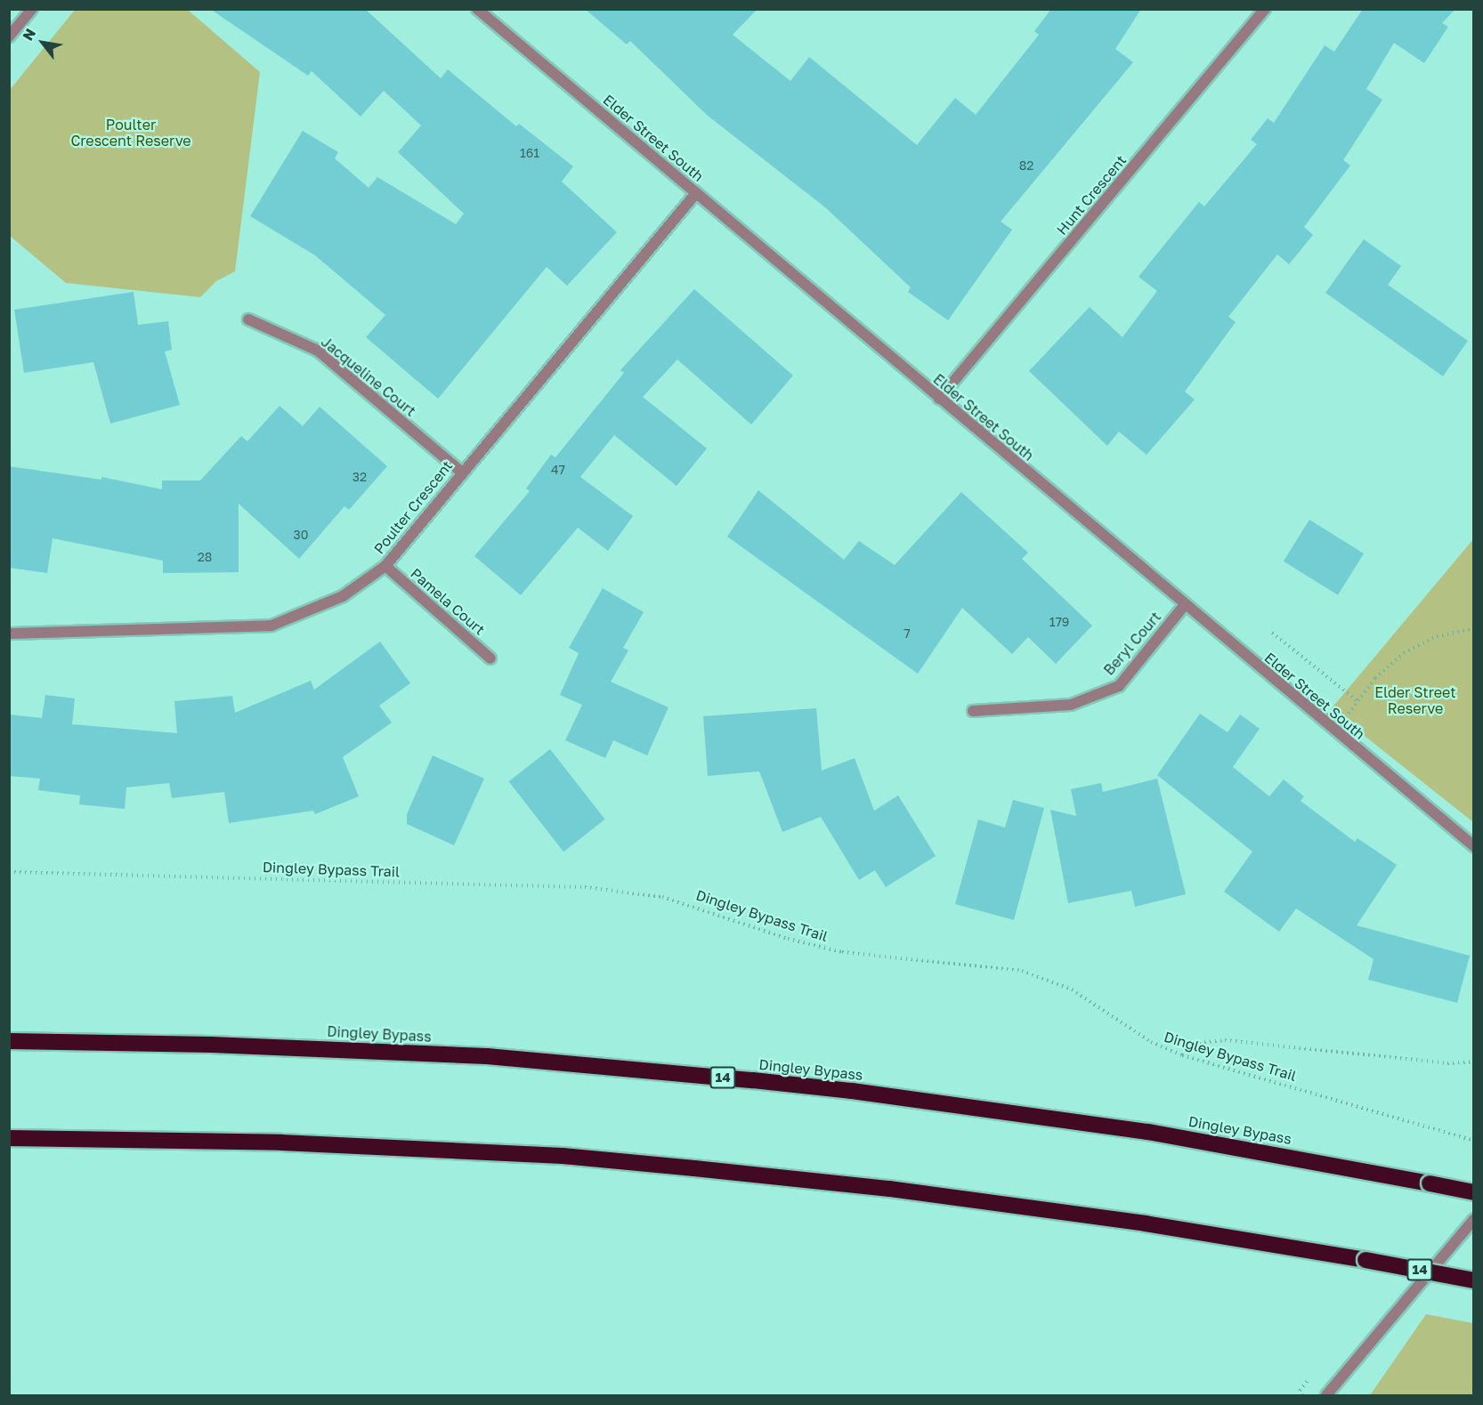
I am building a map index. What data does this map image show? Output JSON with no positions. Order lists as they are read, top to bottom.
{
  "streets": {
    "highway": ["Dingley Bypass", "14"],
    "street": [
      "Elder Street South",
      "Hunt Crescent",
      "Jacqueline Court",
      "Poulter Crescent",
      "Pamela Court",
      "Beryl Court"
    ],
    "path": ["Dingley Bypass Trail"]
  },
  "crossings": [
    ["Elder Street South", "Hunt Crescent"],
    ["Elder Street South", "Poulter Crescent"],
    ["Elder Street South", "Beryl Court"],
    ["Jacqueline Court", "Poulter Crescent"],
    ["Poulter Crescent", "Pamela Court"]
  ],
  "parks": ["Poulter Crescent Reserve", "Elder Street Reserve"],
  "house_numbers": [
    "161",
    "82",
    "47",
    "32",
    "30",
    "28",
    "179",
    "7"
  ],
  "north": "top left"
}
